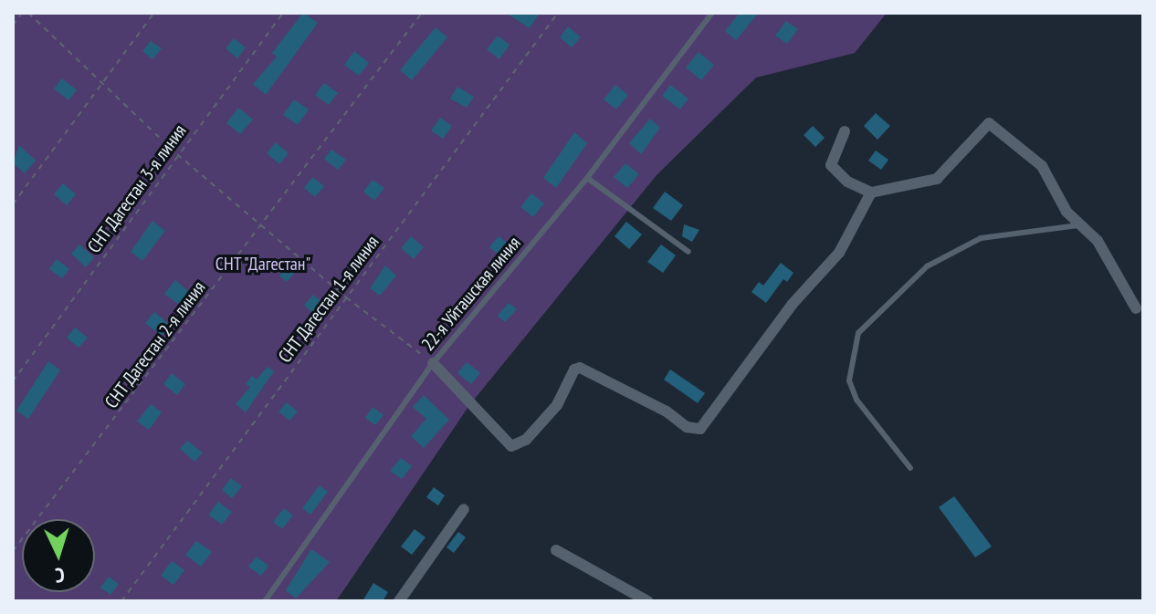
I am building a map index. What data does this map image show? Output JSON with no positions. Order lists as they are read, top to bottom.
{
  "streets": {
    "lane": ["22-я Уйташская линия"],
    "path": ["СНТ Дагестан 3-я линия", "СНТ Дагестан 1-я линия", "СНТ Дагестан 2-я линия"]
  },
  "parks": ["СНТ \"Дагестан\""],
  "north": "bottom"
}
